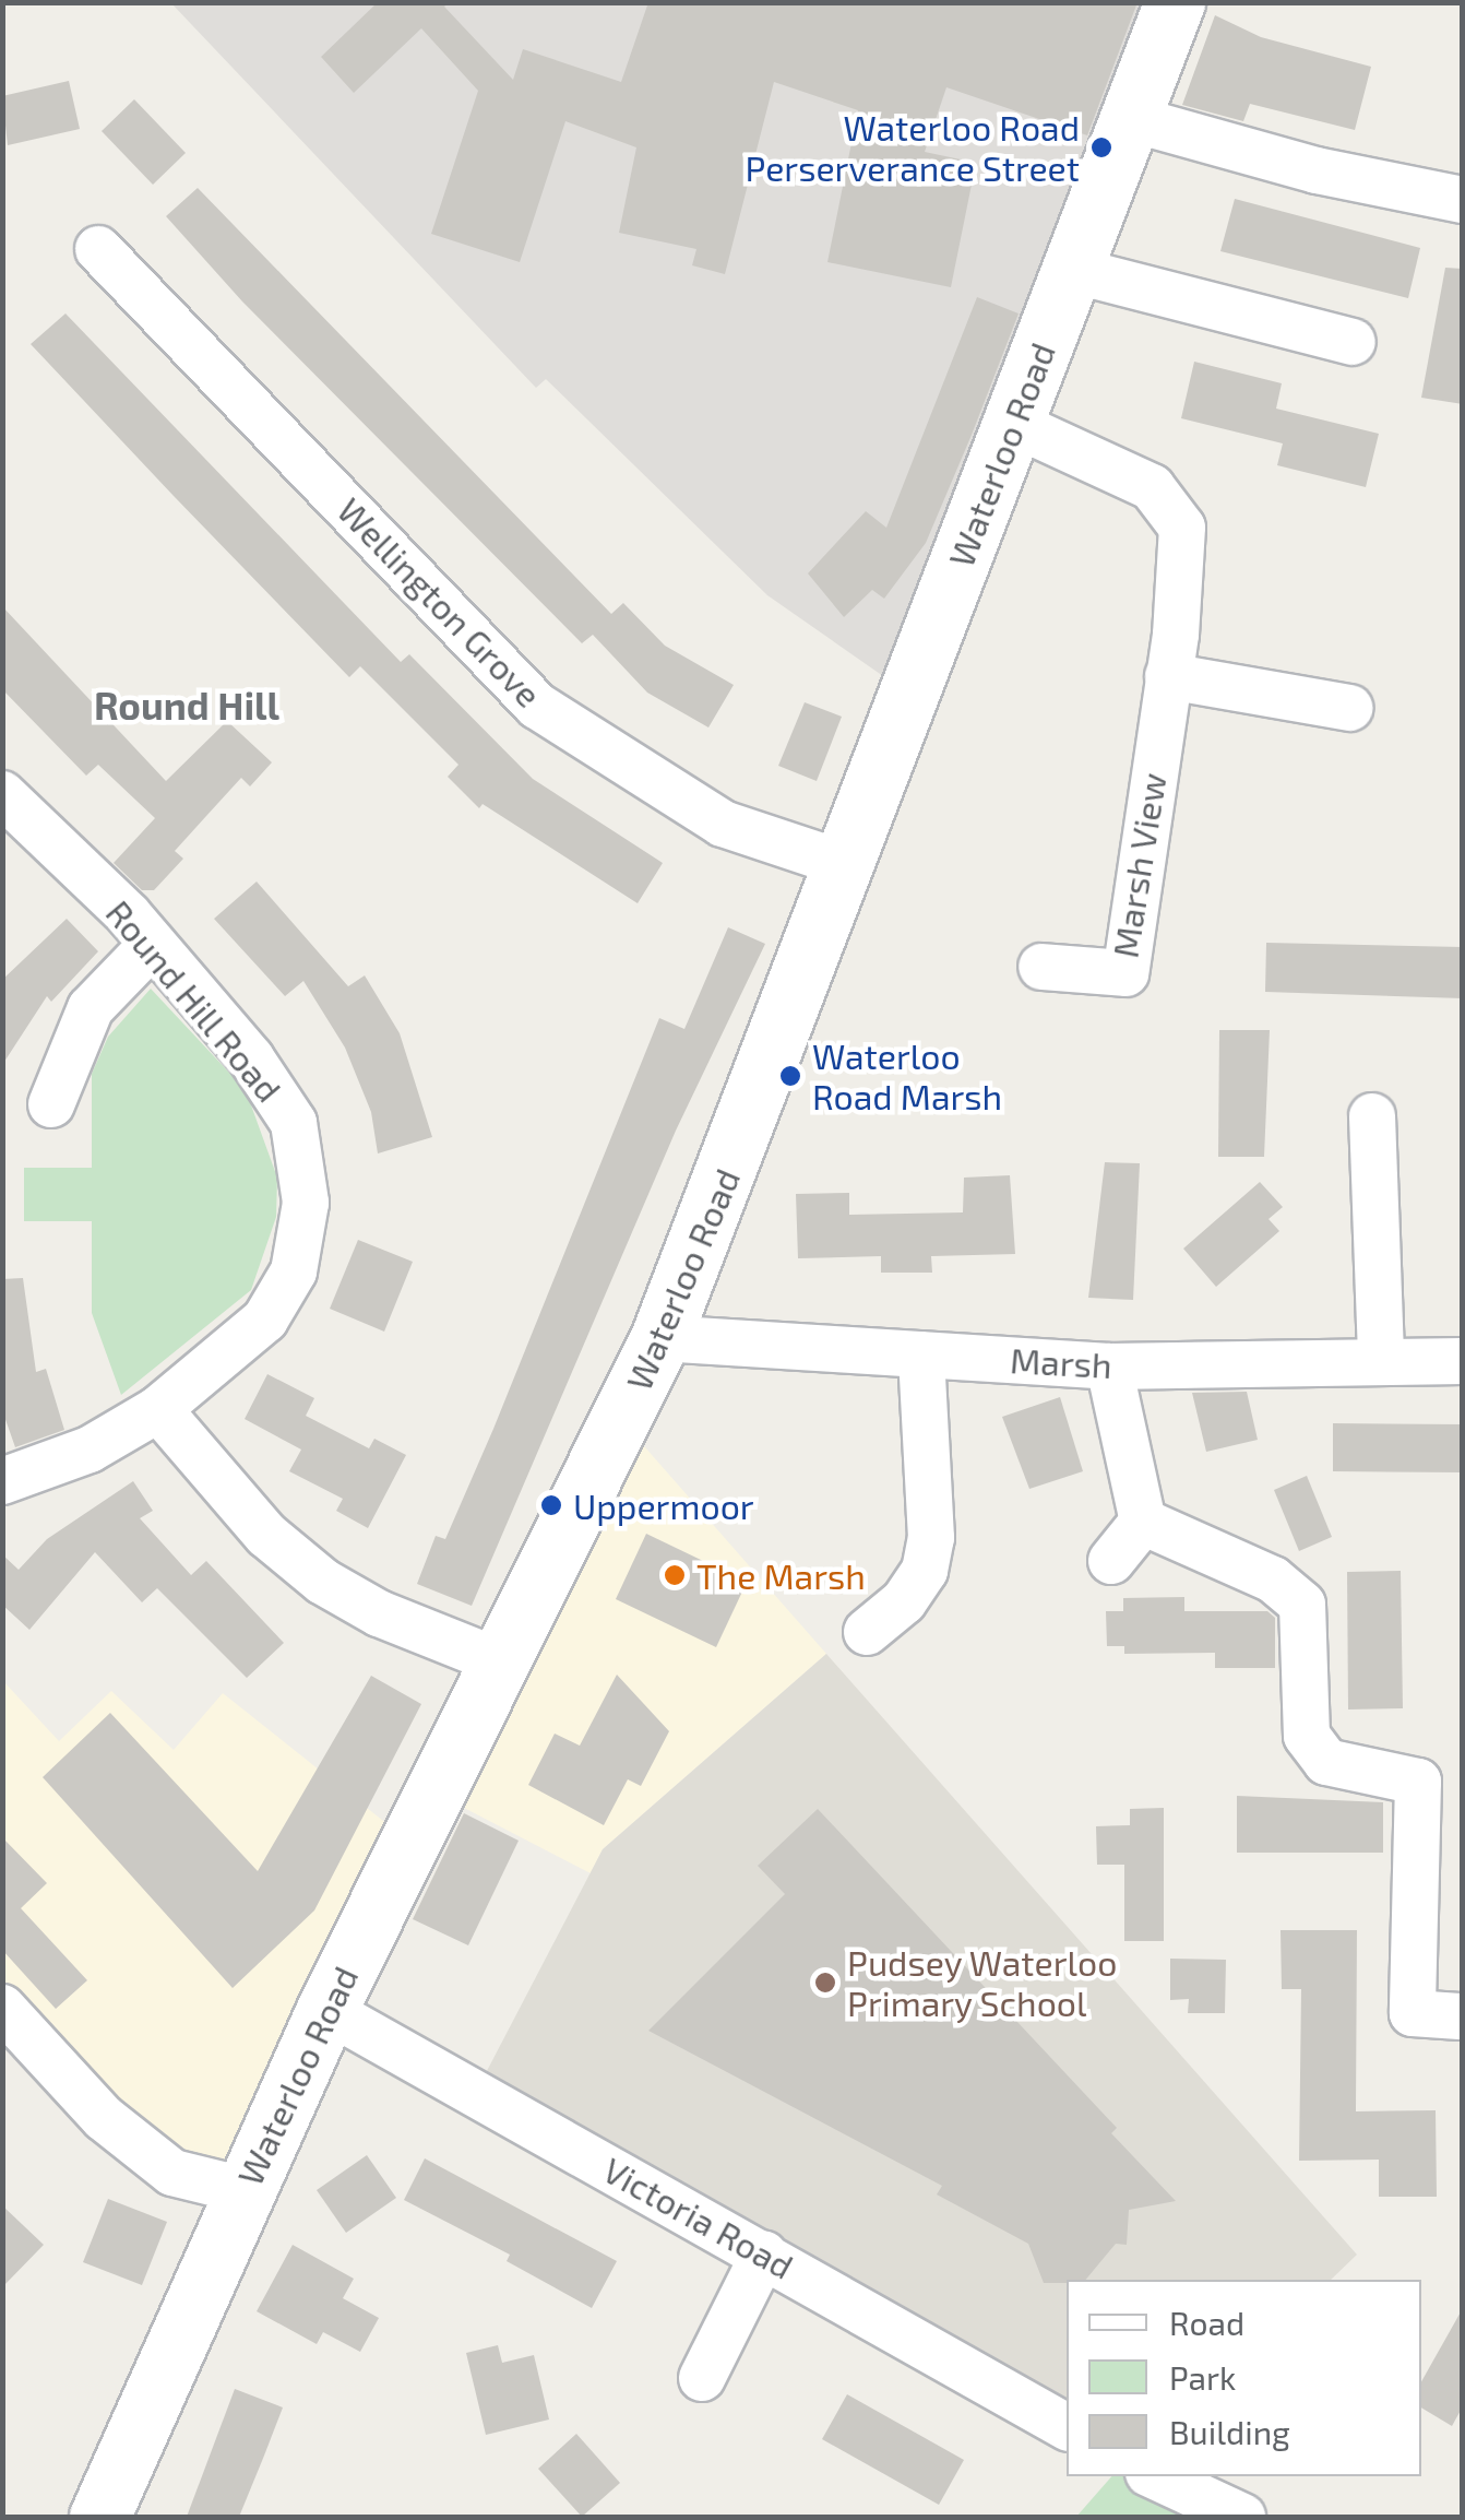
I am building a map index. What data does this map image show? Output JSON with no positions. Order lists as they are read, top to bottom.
{
  "streets": {
    "main road": ["Waterloo Road"],
    "street": [
      "Wellington Grove",
      "Marsh View",
      "Round Hill Road",
      "Marsh",
      "Victoria Road"
    ]
  },
  "crossings": [
    ["Waterloo Road", "Wellington Grove"],
    ["Waterloo Road", "Marsh View"],
    ["Waterloo Road", "Marsh"],
    ["Waterloo Road", "Victoria Road"]
  ],
  "districts": ["Round Hill"],
  "places": [
    "Waterloo Road Perserverance Street",
    "Waterloo Road Marsh",
    "Uppermoor",
    "The Marsh",
    "Pudsey Waterloo Primary School"
  ],
  "legend": ["Road", "Park", "Building"]
}
